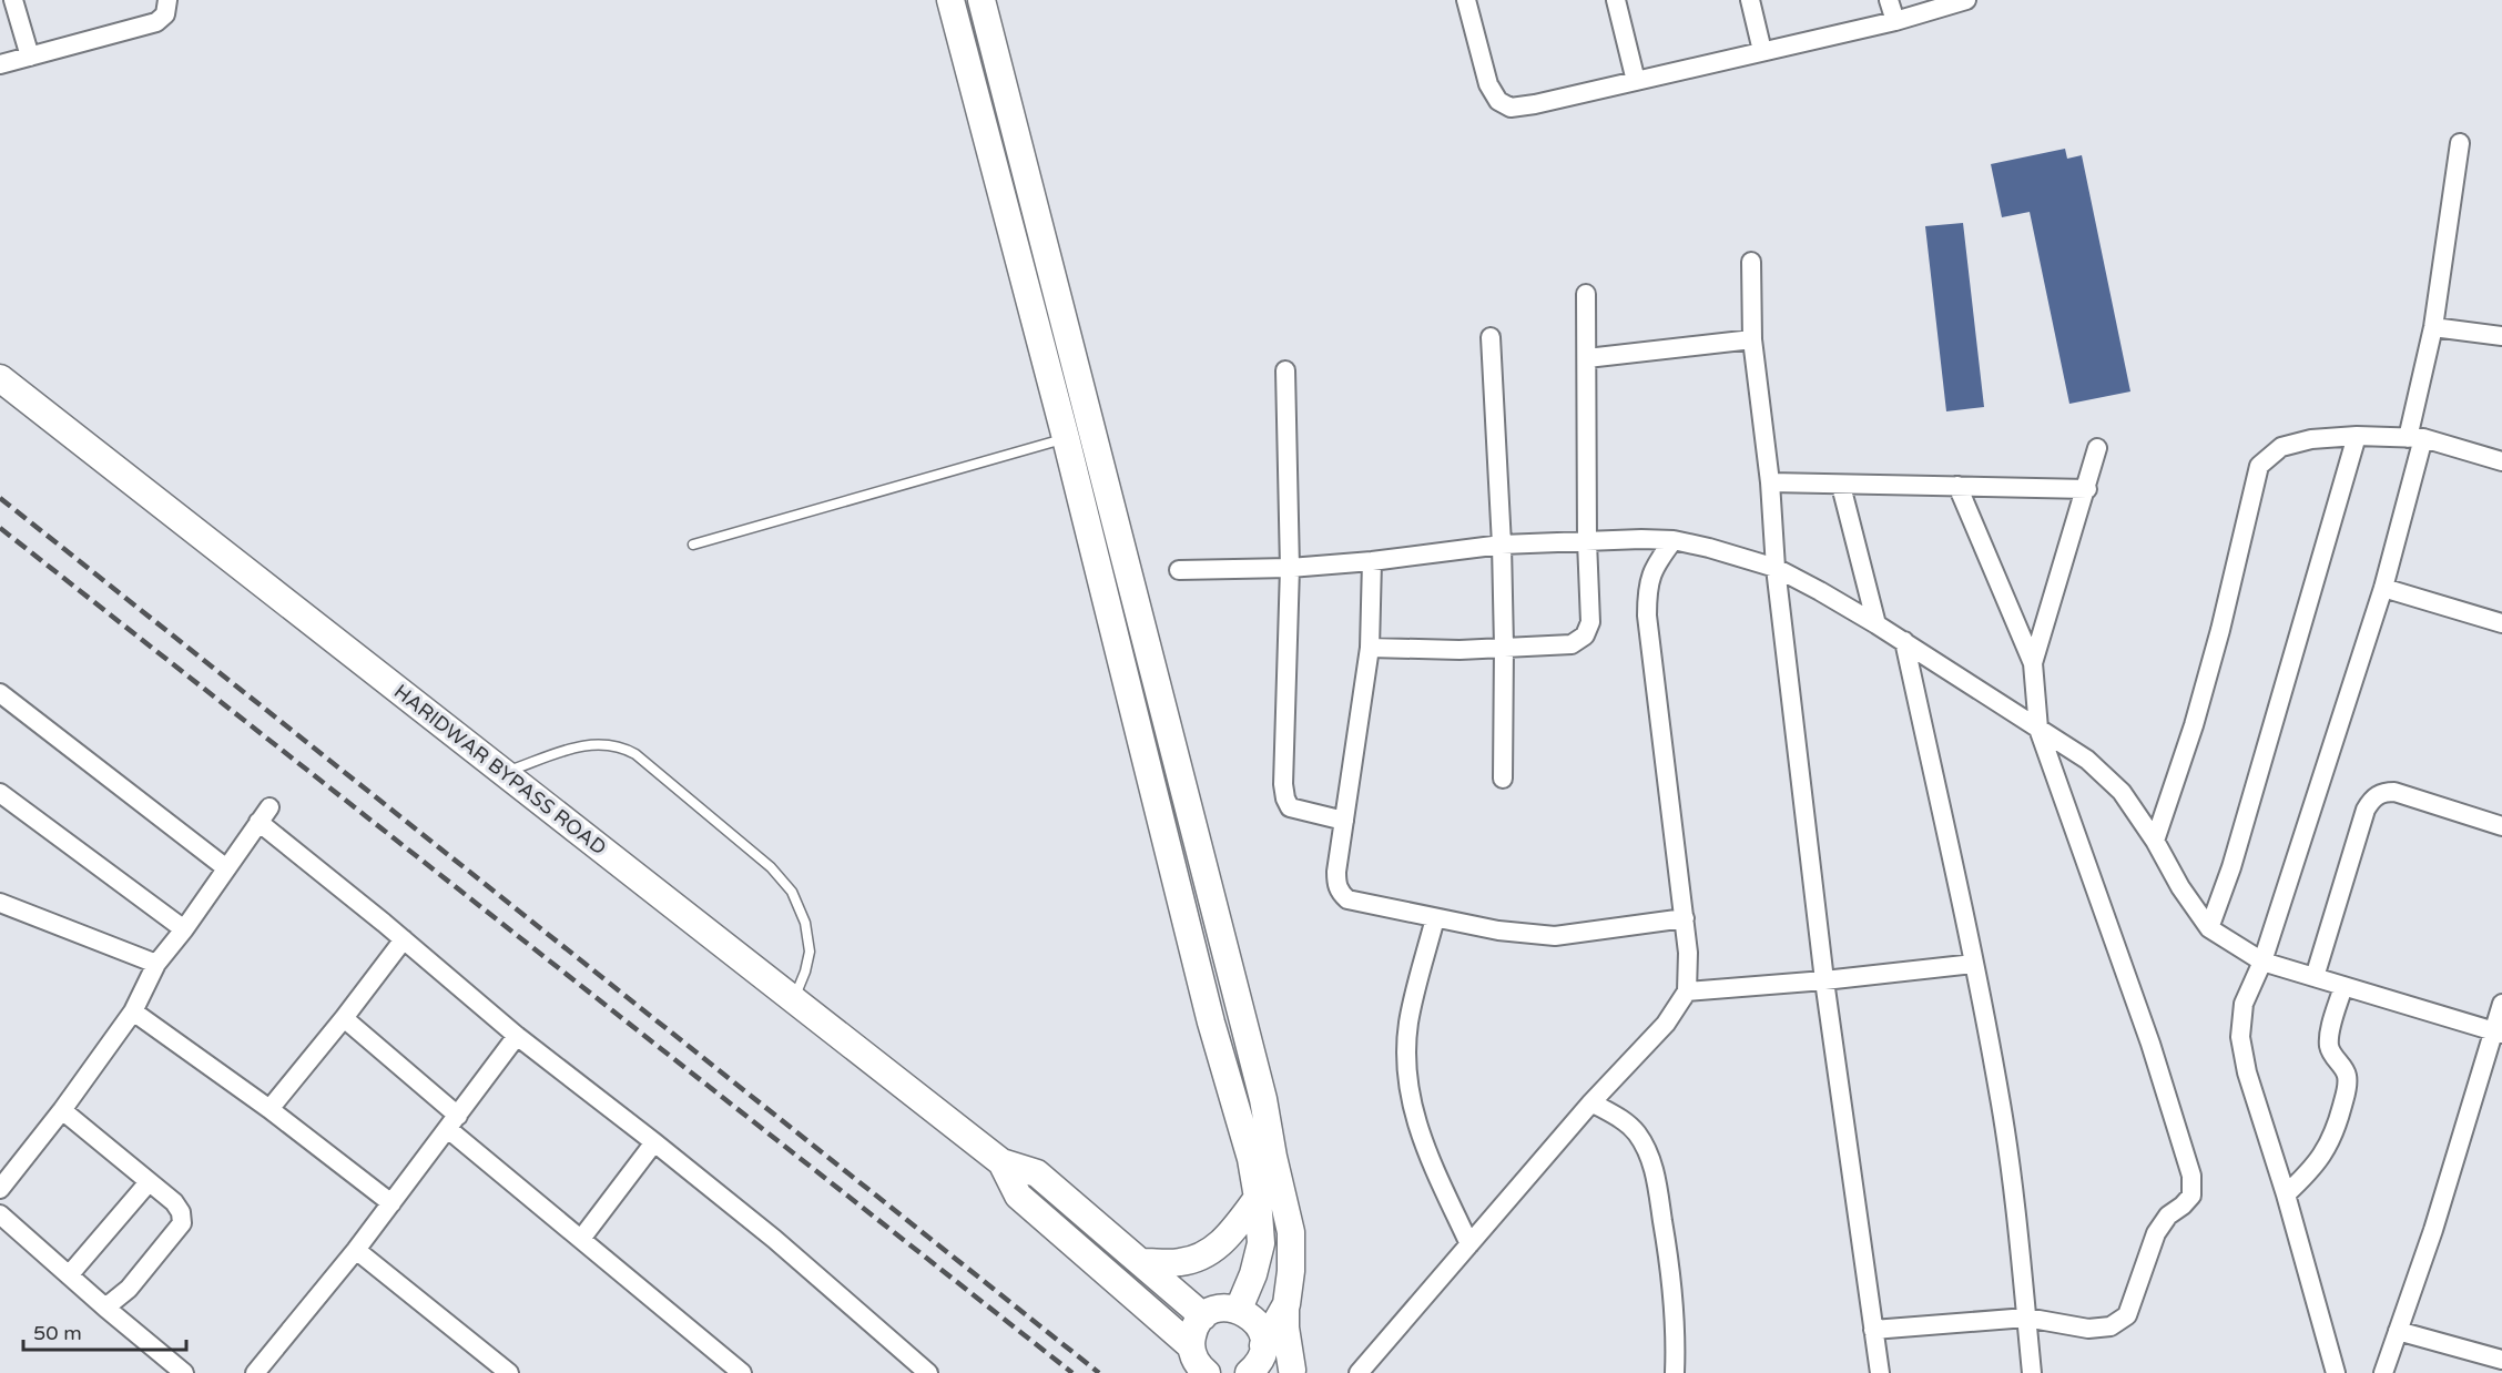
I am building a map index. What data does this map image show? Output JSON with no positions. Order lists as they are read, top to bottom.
{
  "streets": {
    "main road": ["HARIDWAR BYPASS ROAD"]
  },
  "scale_bar": "50 m"
}
